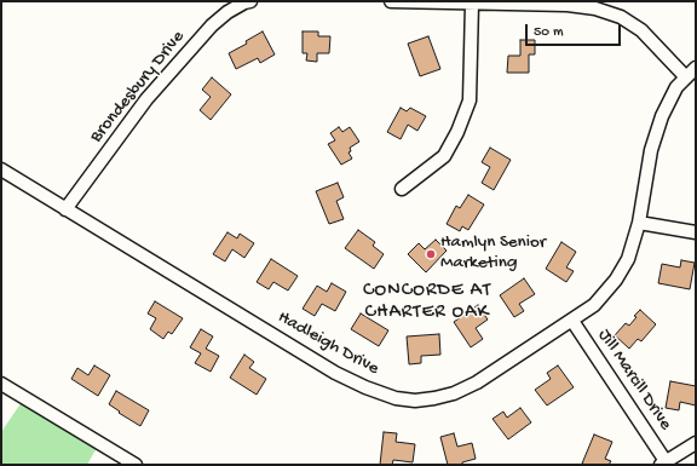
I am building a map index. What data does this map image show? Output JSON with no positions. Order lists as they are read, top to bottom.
{
  "streets": {
    "street": ["Brondesbury Drive", "Hadleigh Drive", "Jill Marcill Drive"]
  },
  "crossings": [
    ["Brondesbury Drive", "Hadleigh Drive"],
    ["Hadleigh Drive", "Jill Marcill Drive"]
  ],
  "districts": ["CONCORDE AT CHARTER OAK"],
  "places": ["Hamlyn Senior Marketing"],
  "scale_bar": "50 m"
}
